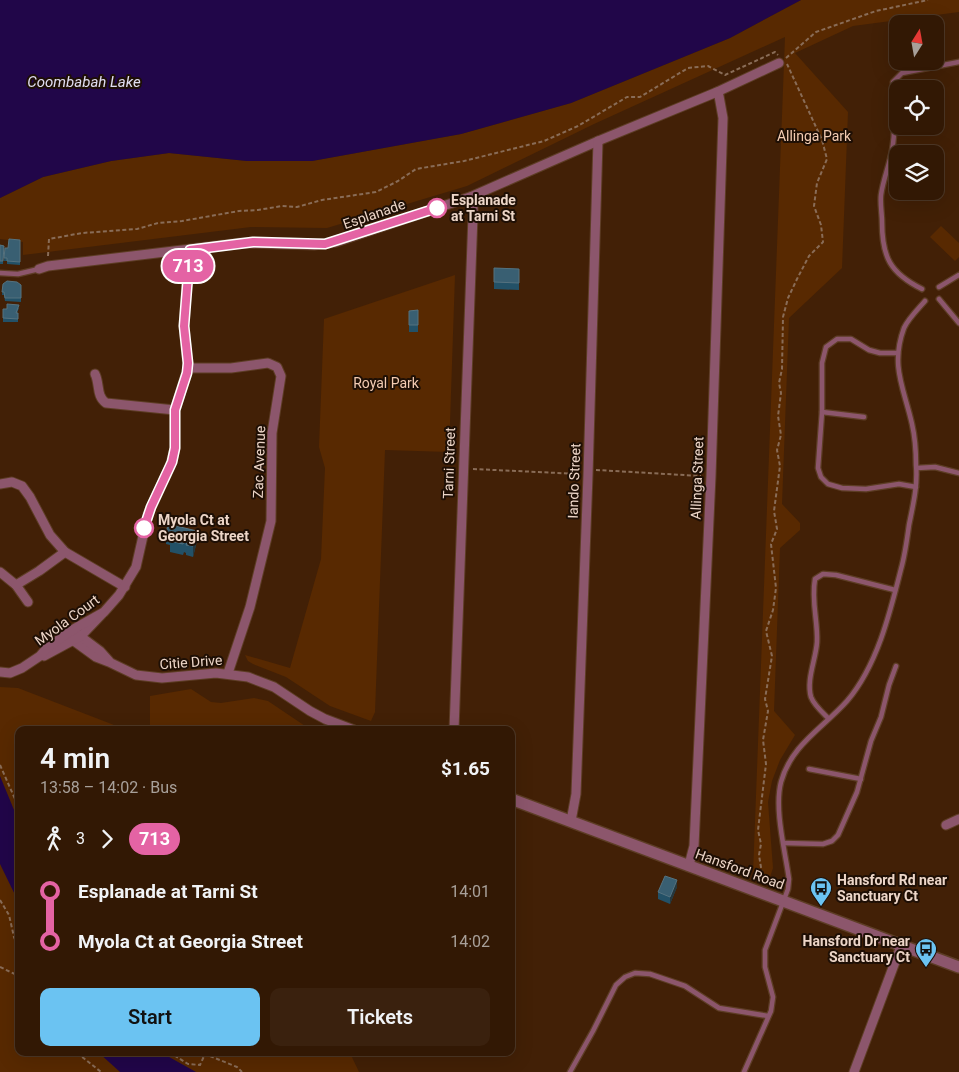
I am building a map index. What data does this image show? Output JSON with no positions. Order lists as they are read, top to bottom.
{
  "streets": {
    "street": [
      "Esplanade",
      "Zac Avenue",
      "Tarni Street",
      "Allinga Street",
      "Iando Street",
      "Myola Court",
      "Citie Drive",
      "Hansford Road"
    ]
  },
  "crossings": [
    ["Esplanade", "Tarni Street"],
    ["Esplanade", "Allinga Street"],
    ["Esplanade", "Iando Street"],
    ["Esplanade", "Myola Court"],
    ["Zac Avenue", "Myola Court"],
    ["Zac Avenue", "Citie Drive"],
    ["Allinga Street", "Hansford Road"],
    ["Iando Street", "Hansford Road"],
    ["Myola Court", "Citie Drive"]
  ],
  "water": ["Coombabah Lake"],
  "parks": ["Allinga Park", "Royal Park"],
  "places": {
    "other": ["Esplanade at Tarni St", "Myola Ct at Georgia Street"],
    "bus stop": ["Hansford Rd near Sanctuary Ct", "Hansford Dr near Sanctuary Ct"]
  },
  "lines": ["bus line 713"],
  "north": "top",
  "page": {
    "on_map": "713",
    "heading": ["4 min", "13:58 – 14:02 · Bus", "$1.65"],
    "legs": ["3", "713"],
    "list": [
      {
        "name": "Esplanade at Tarni St",
        "value": "14:01"
      },
      {
        "name": "Myola Ct at Georgia Street",
        "value": "14:02"
      }
    ],
    "buttons": ["Start", "Tickets"]
  }
}
